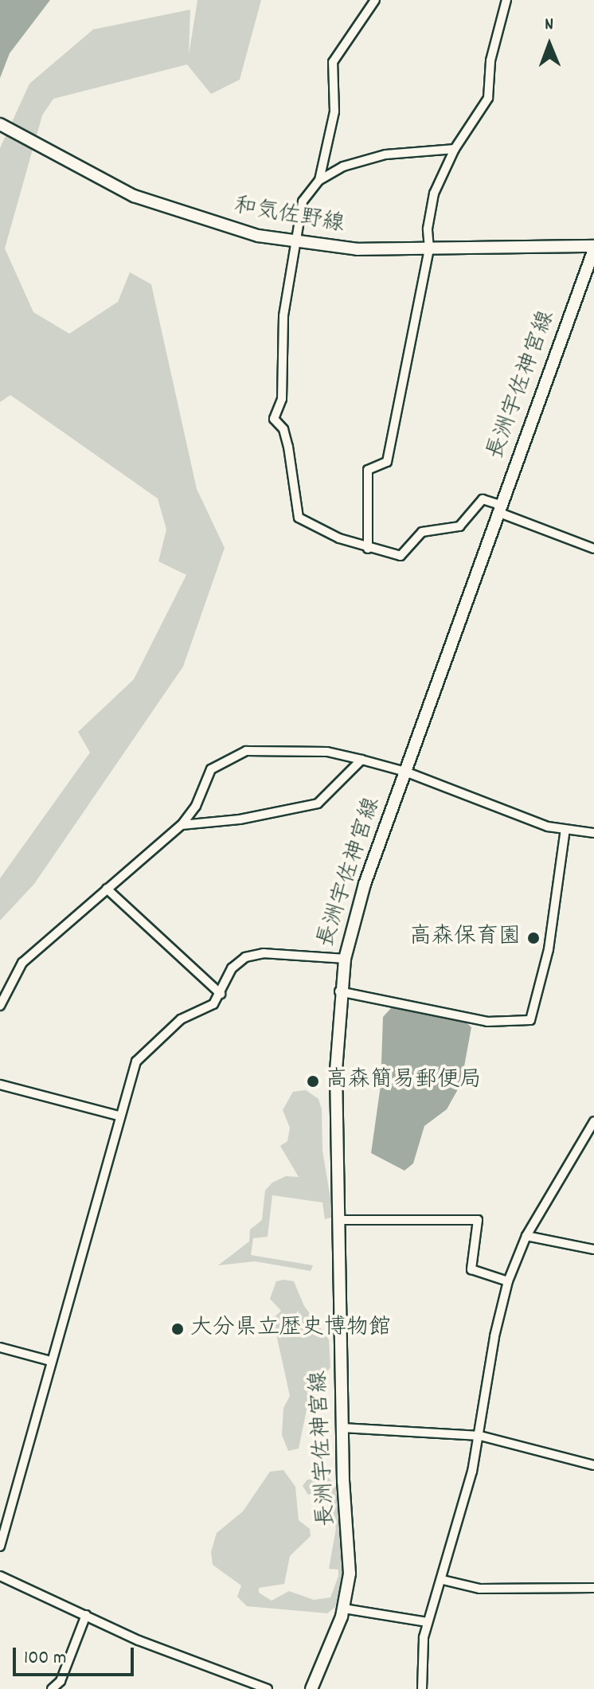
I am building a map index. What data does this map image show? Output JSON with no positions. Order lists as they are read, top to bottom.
{
  "streets": {
    "main road": ["和気佐野線", "長洲宇佐神宮線"]
  },
  "crossings": [
    ["和気佐野線", "長洲宇佐神宮線"]
  ],
  "places": ["高森保育園", "高森簡易郵便局", "大分県立歴史博物館"],
  "scale_bar": "100 m",
  "north": "top"
}
